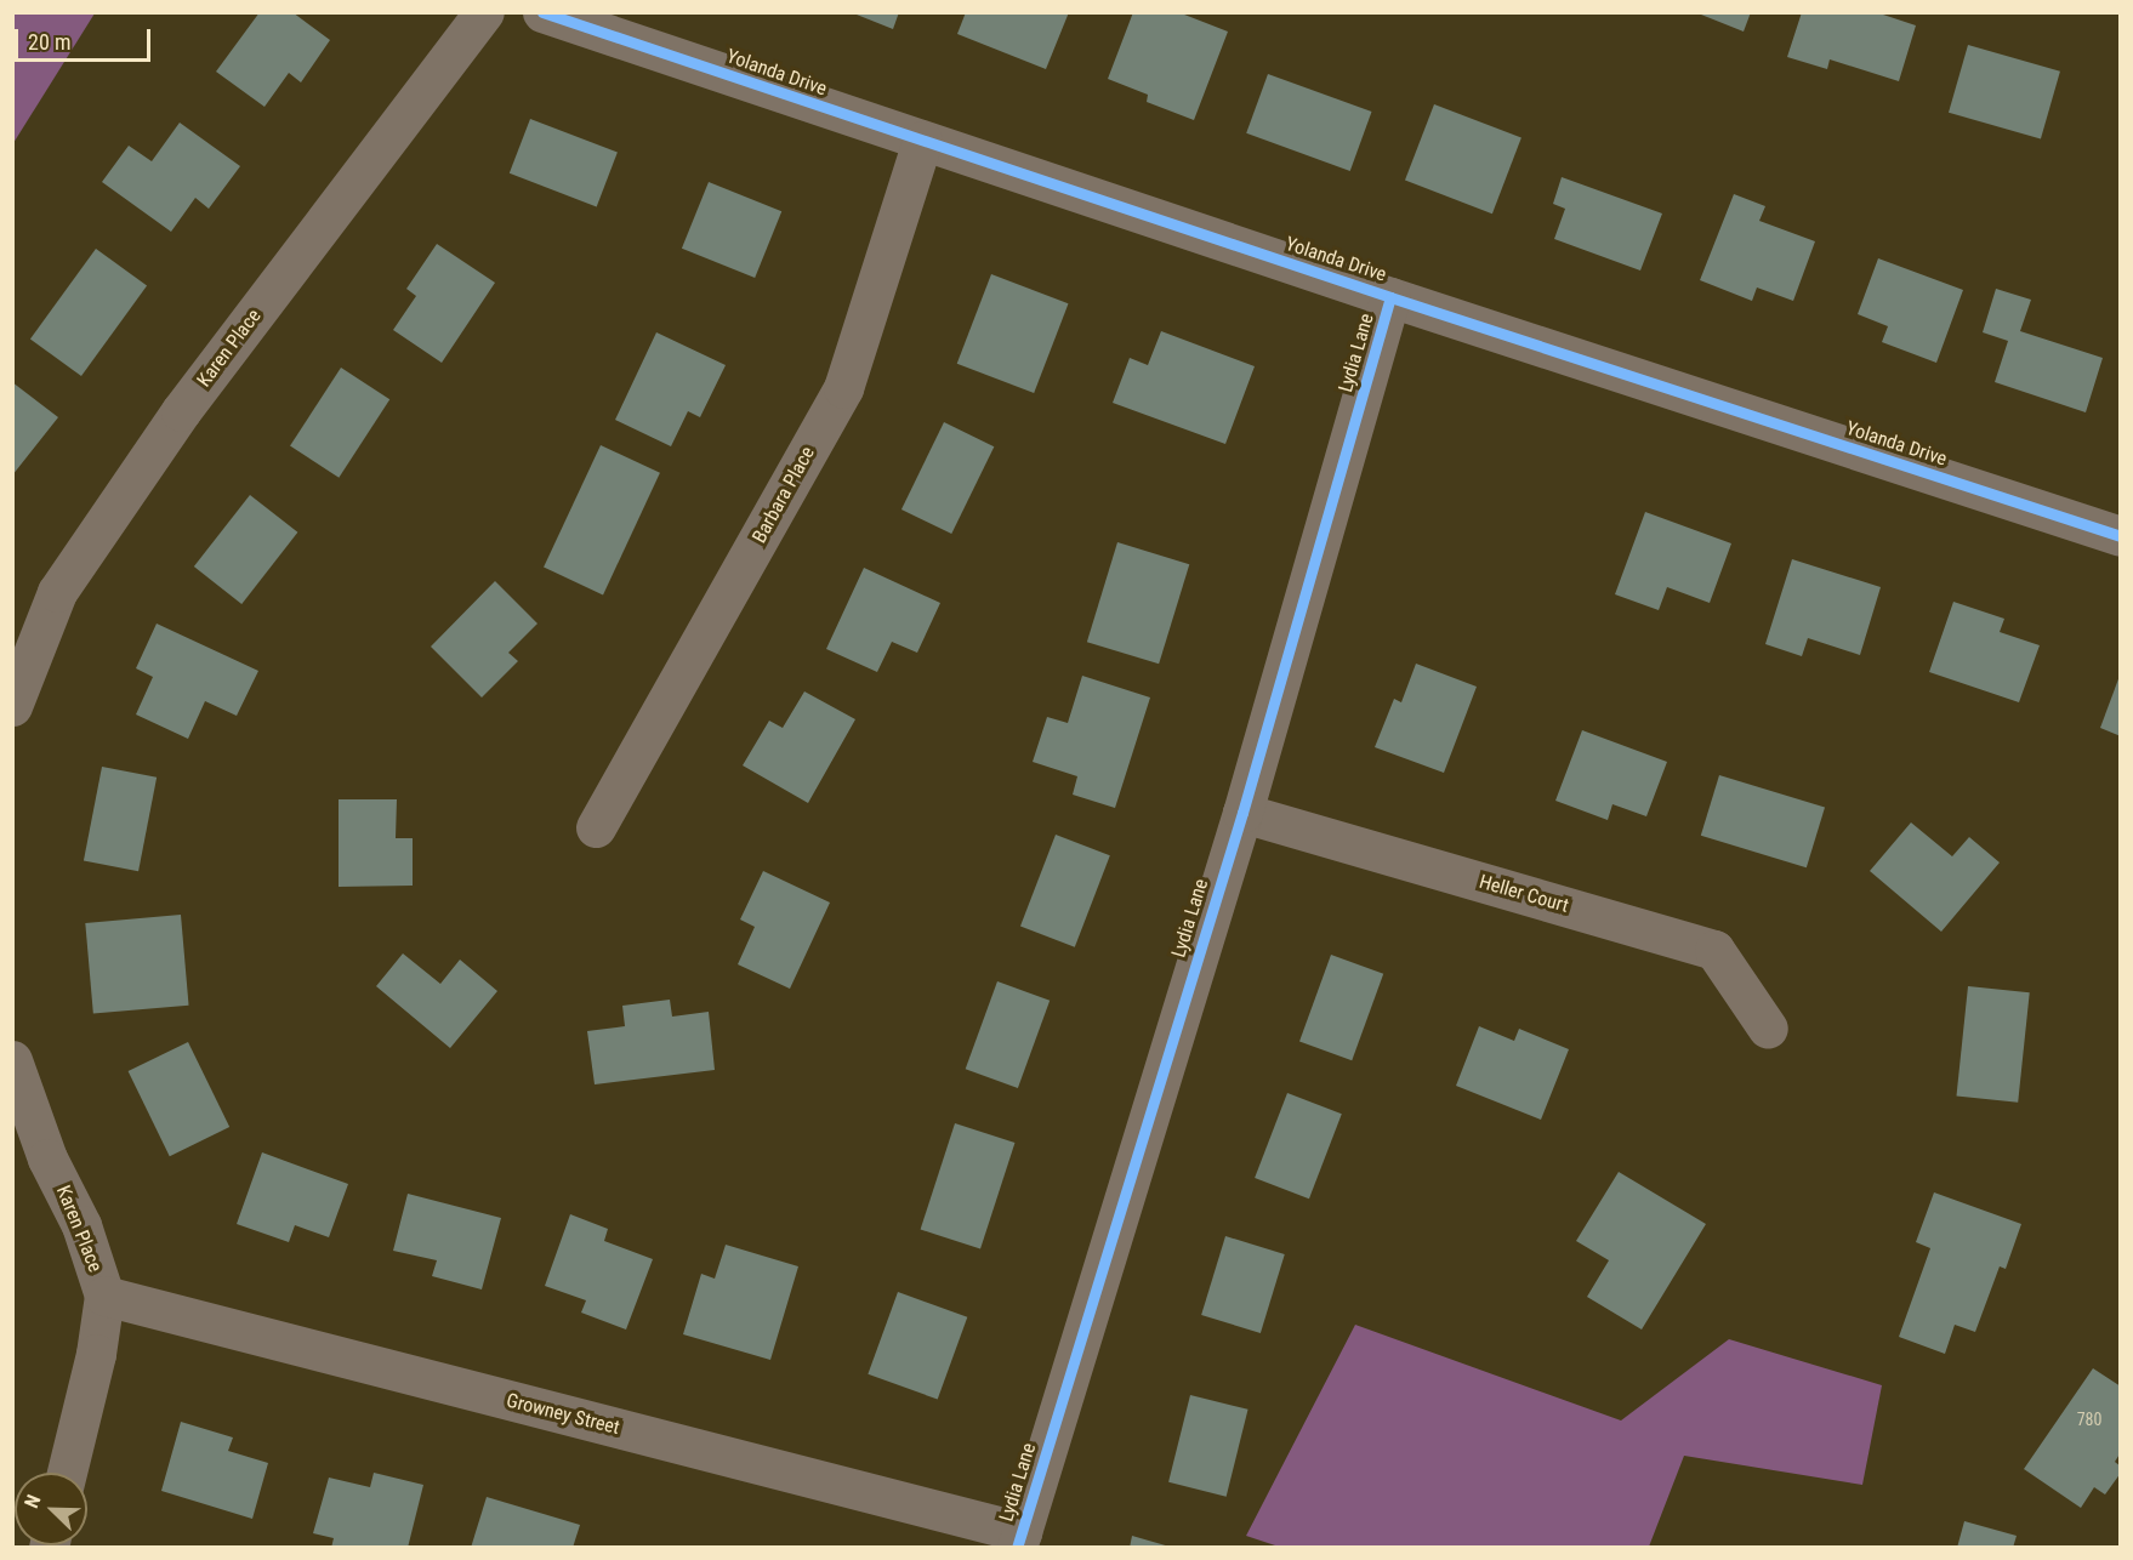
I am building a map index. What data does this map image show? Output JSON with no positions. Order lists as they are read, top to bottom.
{
  "streets": {
    "street": [
      "Yolanda Drive",
      "Karen Place",
      "Lydia Lane",
      "Barbara Place",
      "Heller Court",
      "Growney Street"
    ]
  },
  "crossings": [
    ["Yolanda Drive", "Lydia Lane"],
    ["Yolanda Drive", "Barbara Place"],
    ["Karen Place", "Growney Street"],
    ["Lydia Lane", "Heller Court"],
    ["Lydia Lane", "Growney Street"]
  ],
  "house_numbers": ["780"],
  "scale_bar": "20 m",
  "north": "top left"
}
